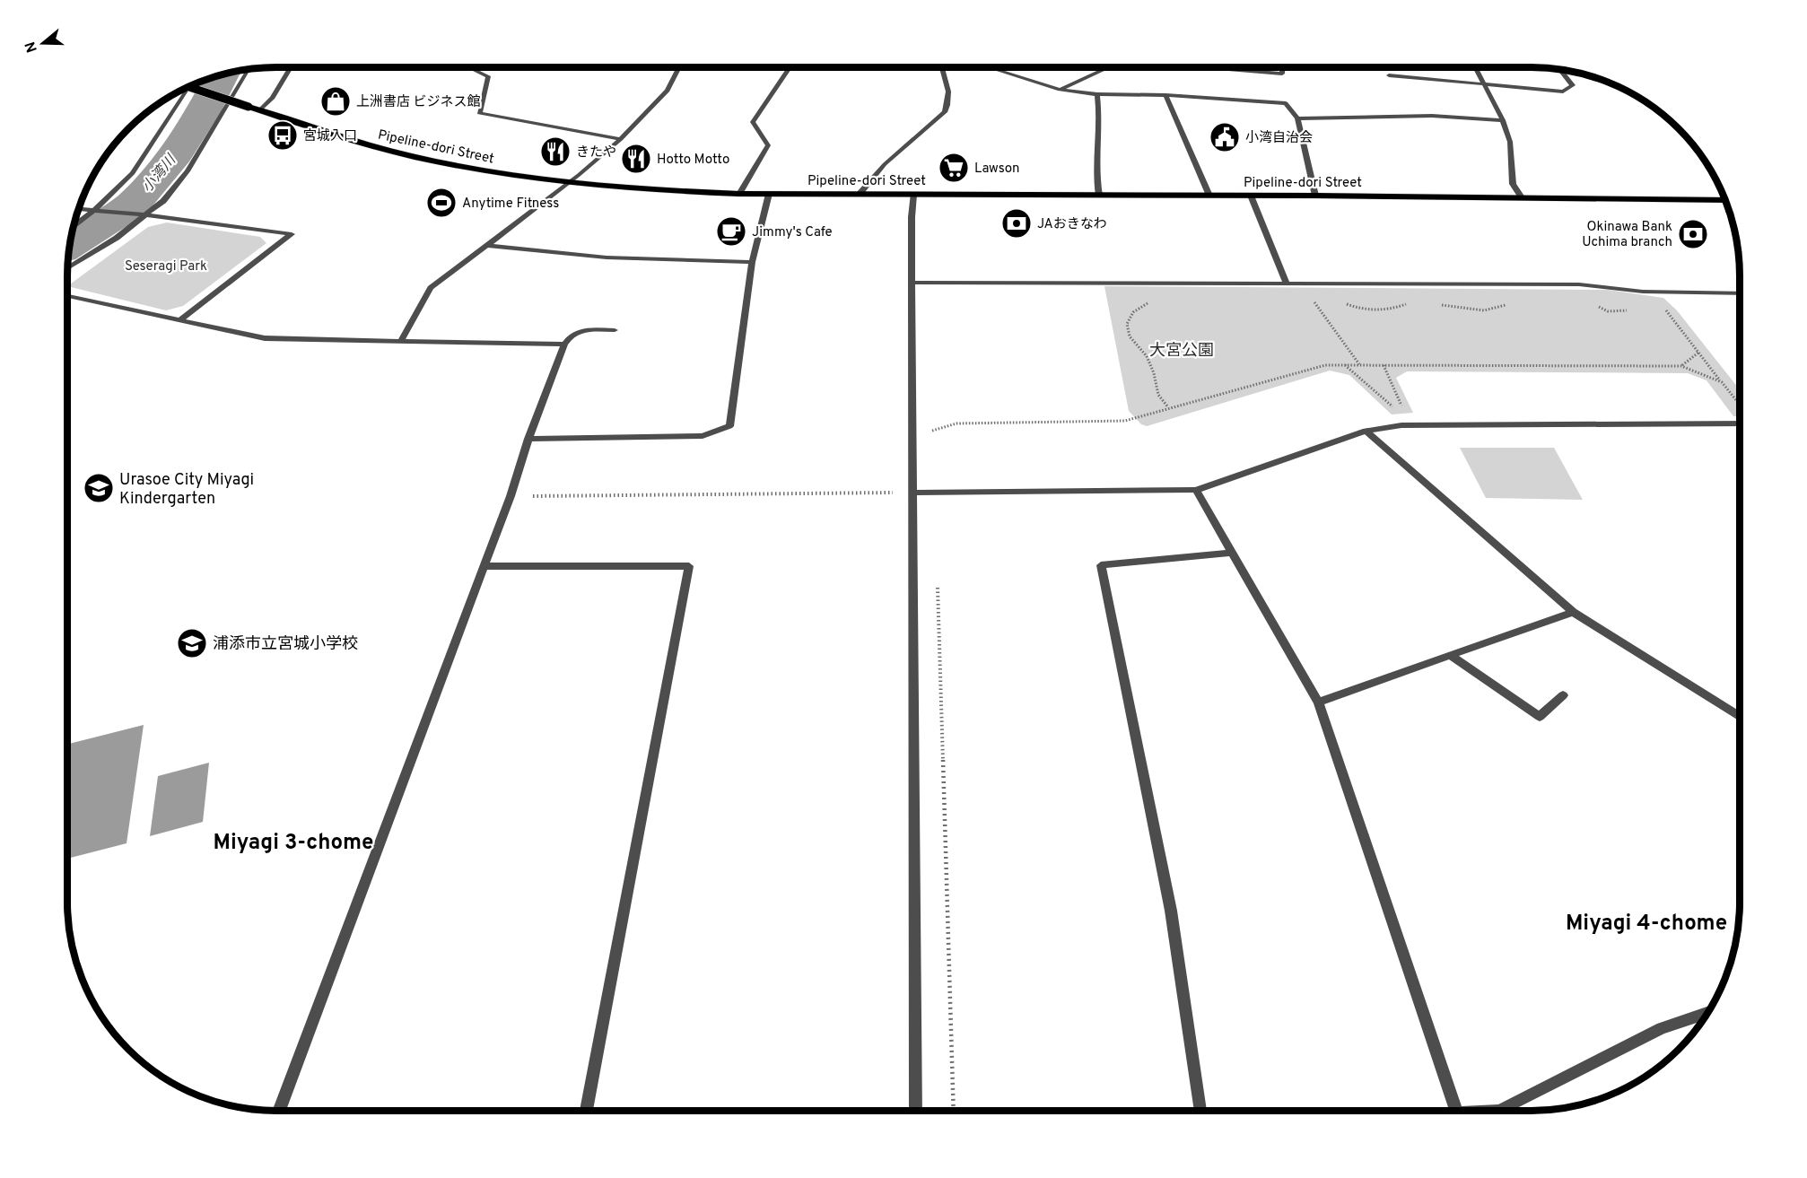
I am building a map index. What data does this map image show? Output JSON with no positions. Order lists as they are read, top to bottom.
{
  "streets": {
    "main road": ["Pipeline-dori Street"]
  },
  "districts": ["Miyagi 3-chome", "Miyagi 4-chome"],
  "water": ["小湾川"],
  "parks": ["Seseragi Park", "大宮公園"],
  "places": {
    "shop": ["上洲書店 ビジネス館"],
    "bus stop": ["宮城入口"],
    "public building": ["小湾自治会"],
    "restaurant": ["きたや", "Hotto Motto"],
    "supermarket": ["Lawson"],
    "sports": ["Anytime Fitness"],
    "bank": ["JAおきなわ", "Okinawa Bank Uchima branch"],
    "cafe": ["Jimmy's Cafe"],
    "school or university": ["Urasoe City Miyagi Kindergarten", "浦添市立宮城小学校"]
  },
  "north": "left"
}
